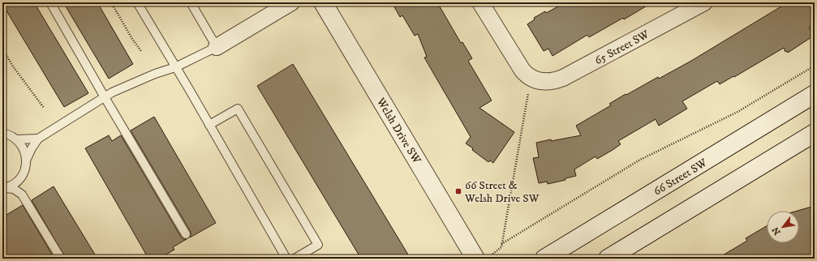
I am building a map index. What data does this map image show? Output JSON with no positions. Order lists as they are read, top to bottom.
{
  "streets": {
    "main road": ["Welsh Drive SW", "66 Street SW"],
    "street": ["65 Street SW"]
  },
  "places": {
    "transit": ["66 Street & Welsh Drive SW"]
  },
  "north": "bottom left"
}
